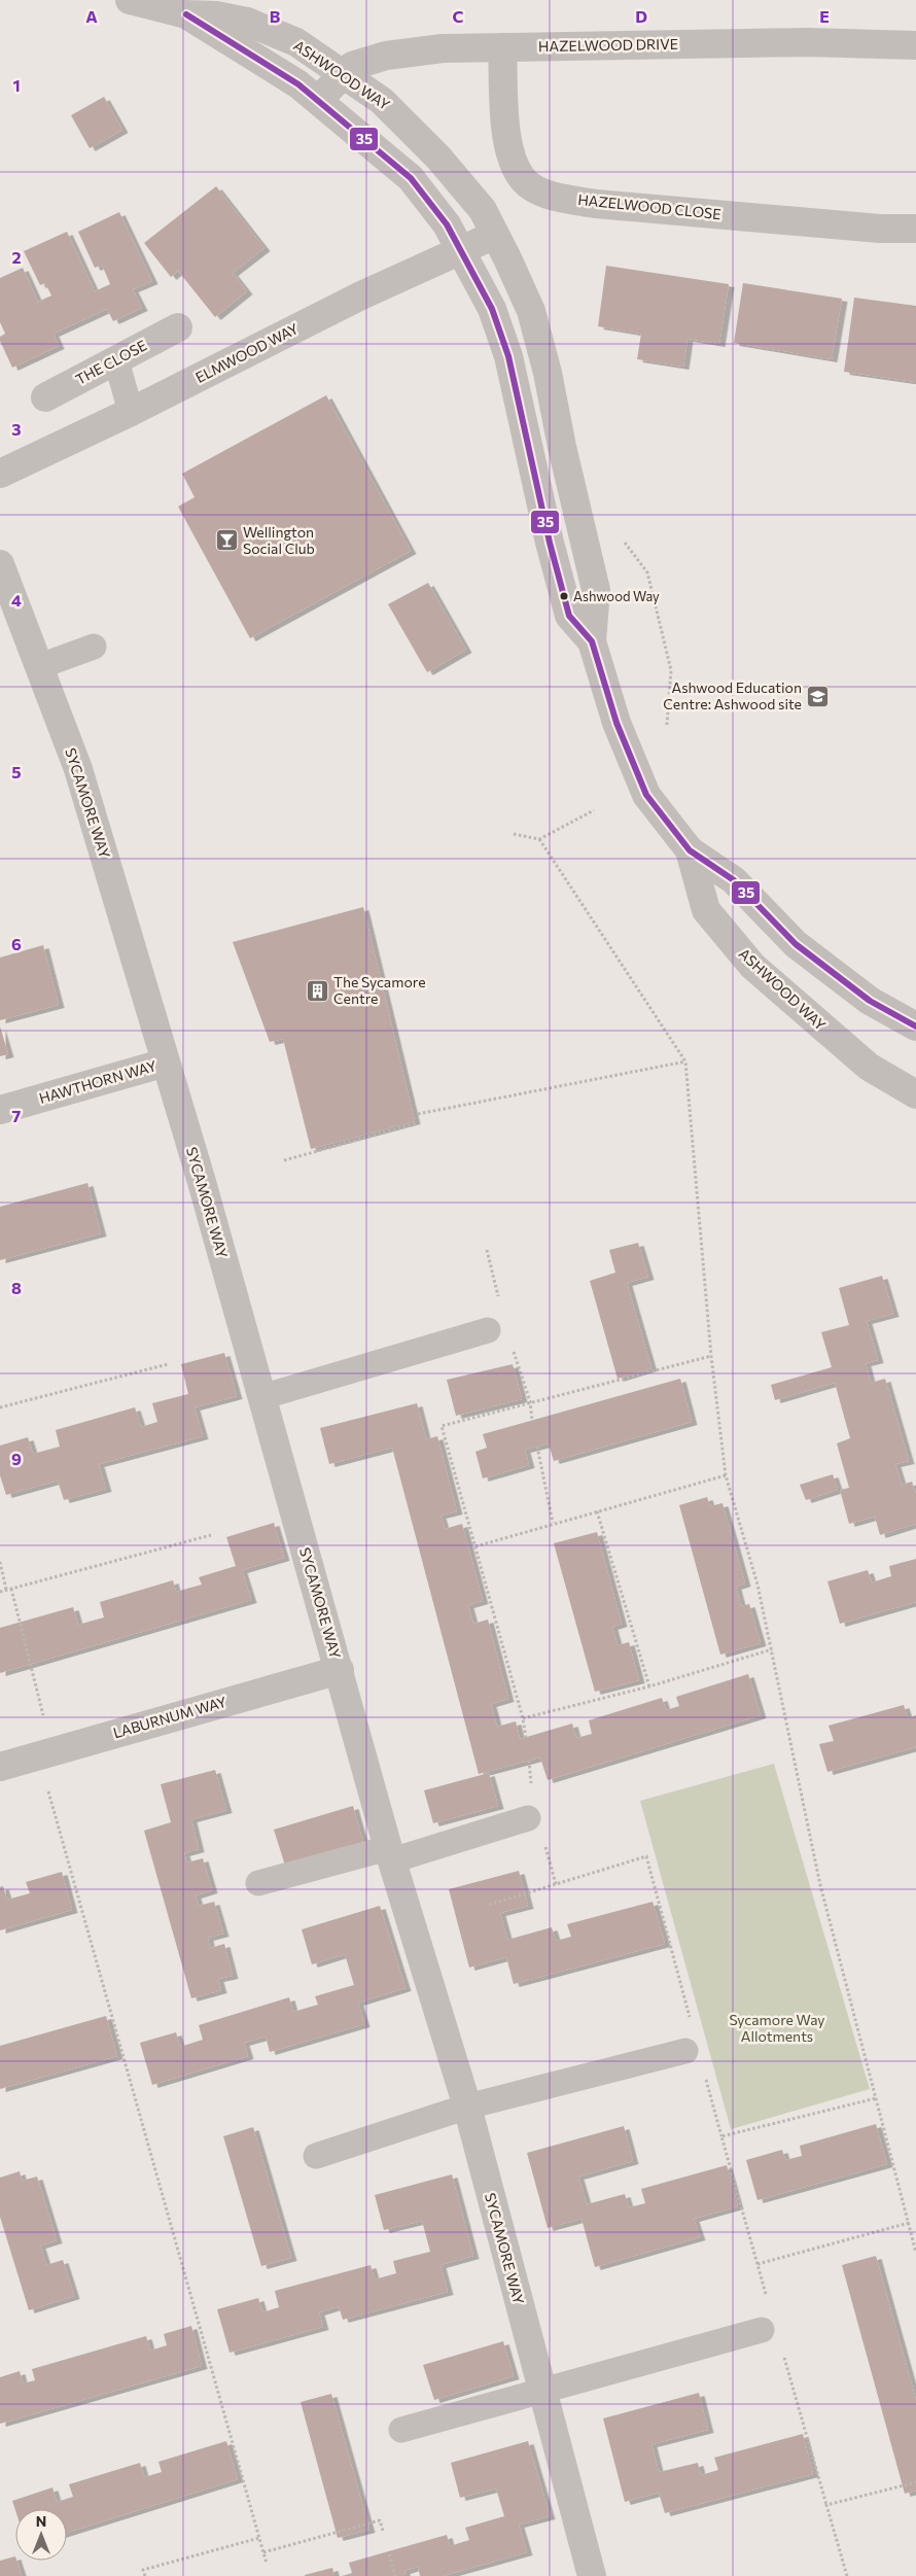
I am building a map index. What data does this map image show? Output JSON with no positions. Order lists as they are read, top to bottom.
{
  "streets": {
    "street": [
      "HAZELWOOD DRIVE",
      "ASHWOOD WAY",
      "HAZELWOOD CLOSE",
      "ELMWOOD WAY",
      "THE CLOSE",
      "SYCAMORE WAY",
      "HAWTHORN WAY",
      "LABURNUM WAY"
    ]
  },
  "crossings": [
    ["HAZELWOOD DRIVE", "ASHWOOD WAY"],
    ["HAZELWOOD DRIVE", "HAZELWOOD CLOSE"],
    ["ASHWOOD WAY", "ELMWOOD WAY"],
    ["SYCAMORE WAY", "HAWTHORN WAY"],
    ["SYCAMORE WAY", "LABURNUM WAY"]
  ],
  "parks": ["Sycamore Way Allotments"],
  "places": {
    "bar": ["Wellington Social Club"],
    "other": ["Ashwood Way"],
    "school or university": ["Ashwood Education Centre: Ashwood site"],
    "building": ["The Sycamore Centre"]
  },
  "lines": ["transit line 35"],
  "north": "top",
  "grid": {
    "columns": [
      "A",
      "B",
      "C",
      "D",
      "E"
    ],
    "rows": [
      "1",
      "2",
      "3",
      "4",
      "5",
      "6",
      "7",
      "8",
      "9"
    ]
  }
}
